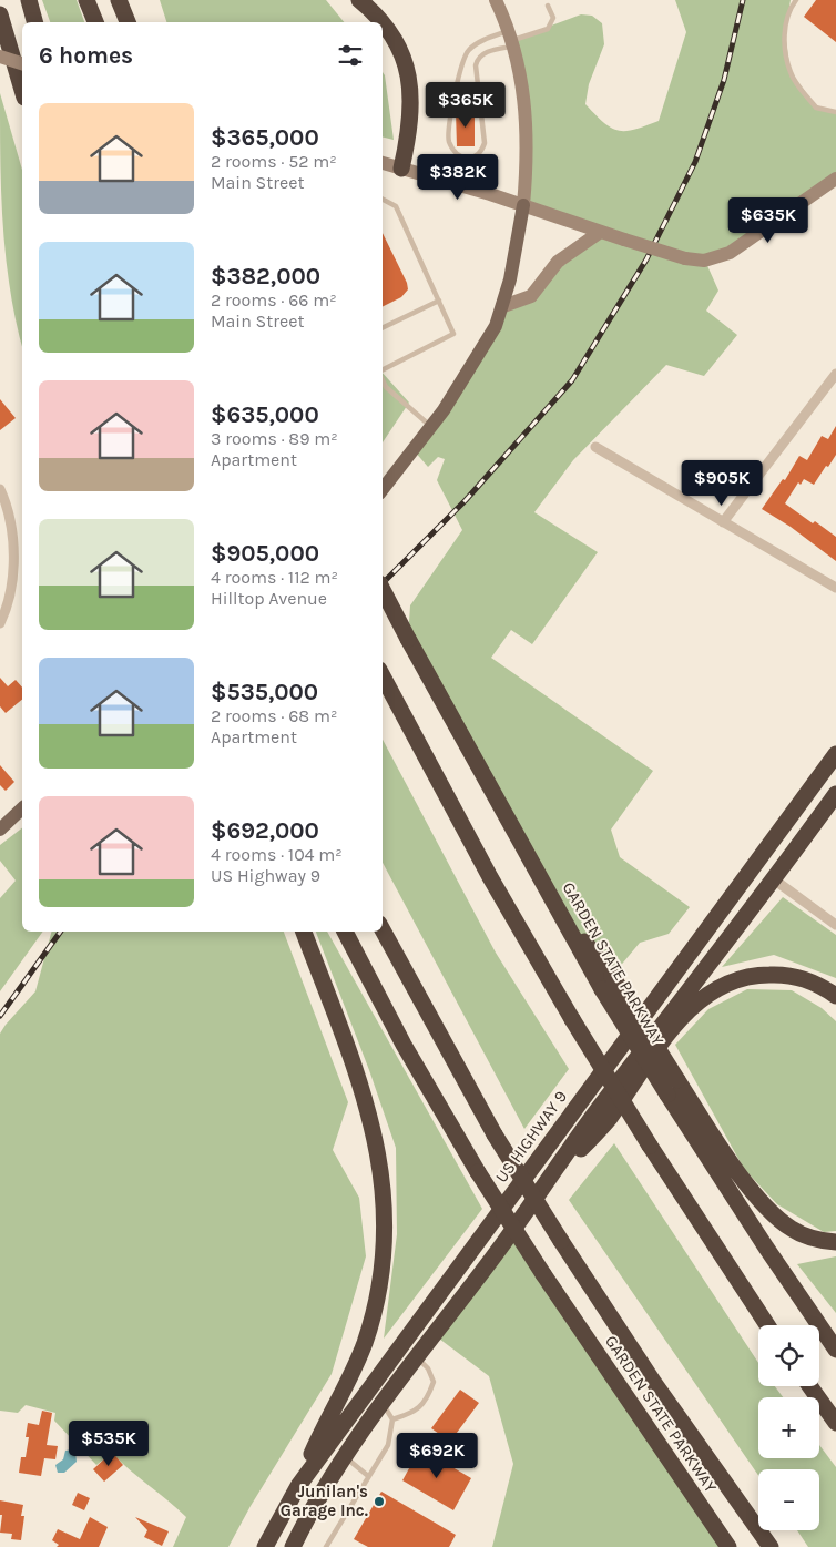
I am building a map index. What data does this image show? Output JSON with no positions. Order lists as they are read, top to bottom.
{
  "streets": {
    "highway": ["GARDEN STATE PARKWAY", "US HIGHWAY 9"]
  },
  "places": ["Junilan's Garage Inc."],
  "page": {
    "heading": "6 homes",
    "price": [
      "$365K",
      "$382K",
      "$635K",
      "$905K",
      "$535K",
      "$692K"
    ],
    "list": [
      {
        "name": "$365,000",
        "note": "2 rooms · 52 m² · Main Street"
      },
      {
        "name": "$382,000",
        "note": "2 rooms · 66 m² · Main Street"
      },
      {
        "name": "$635,000",
        "note": "3 rooms · 89 m² · Apartment"
      },
      {
        "name": "$905,000",
        "note": "4 rooms · 112 m² · Hilltop Avenue"
      },
      {
        "name": "$535,000",
        "note": "2 rooms · 68 m² · Apartment"
      },
      {
        "name": "$692,000",
        "note": "4 rooms · 104 m² · US Highway 9"
      }
    ],
    "map_buttons": ["+", "−"]
  }
}
